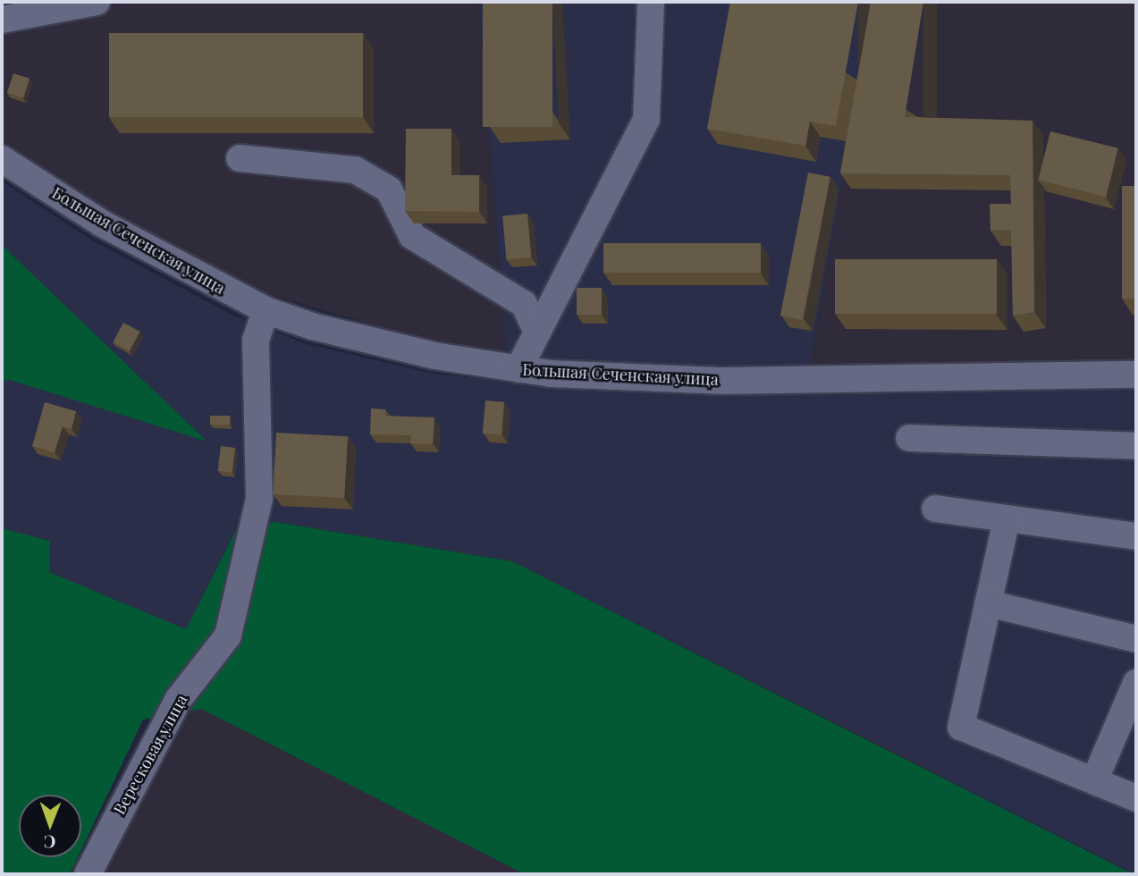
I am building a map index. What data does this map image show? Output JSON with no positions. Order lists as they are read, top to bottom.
{
  "streets": {
    "street": ["Большая Сеченская улица", "Вересковая улица"]
  },
  "crossings": [
    ["Большая Сеченская улица", "Вересковая улица"]
  ],
  "north": "bottom"
}
